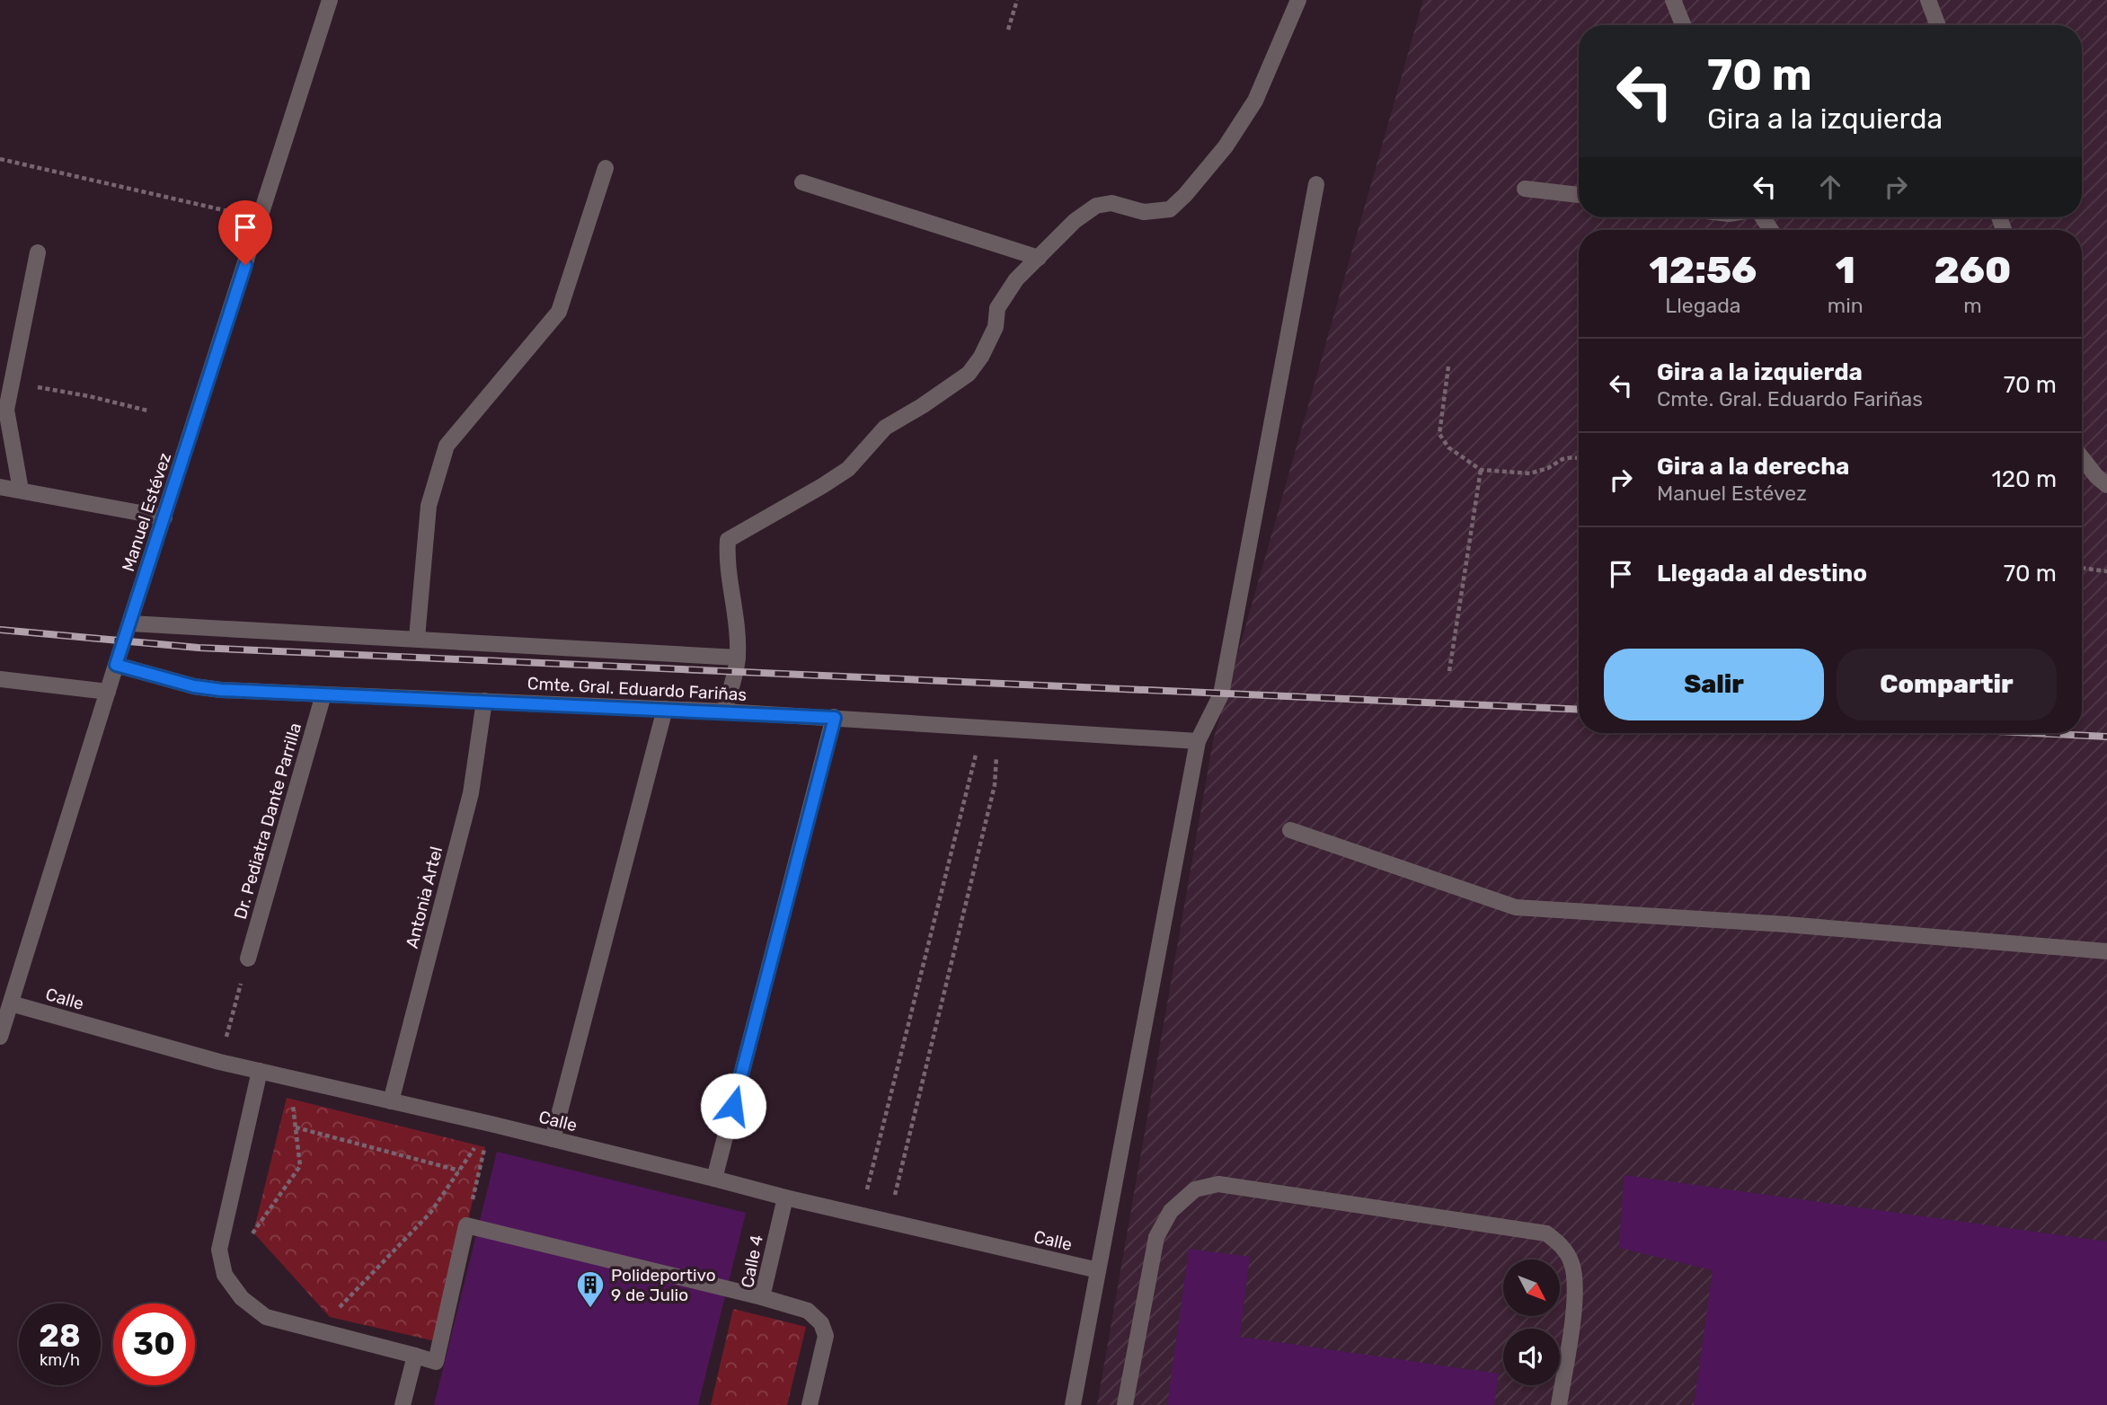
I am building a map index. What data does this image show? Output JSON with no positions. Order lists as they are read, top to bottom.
{
  "streets": {
    "street": [
      "Manuel Estévez",
      "Cmte. Gral. Eduardo Fariñas",
      "Dr. Pediatra Dante Parrilla",
      "Antonia Artel",
      "Calle",
      "Calle 4"
    ]
  },
  "crossings": [
    ["Manuel Estévez", "Cmte. Gral. Eduardo Fariñas"],
    ["Manuel Estévez", "Calle"],
    ["Cmte. Gral. Eduardo Fariñas", "Dr. Pediatra Dante Parrilla"],
    ["Cmte. Gral. Eduardo Fariñas", "Antonia Artel"],
    ["Antonia Artel", "Calle"],
    ["Calle", "Calle 4"]
  ],
  "places": {
    "building": ["Polideportivo 9 de Julio"]
  },
  "north": "bottom right",
  "page": {
    "turn": ["70 m", "Gira a la izquierda"],
    "eta": [
      "12:56",
      "Llegada",
      "1",
      "min",
      "260",
      "m"
    ],
    "list": [
      {
        "name": "Gira a la izquierda",
        "note": "Cmte. Gral. Eduardo Fariñas",
        "value": "70 m"
      },
      {
        "name": "Gira a la derecha",
        "note": "Manuel Estévez",
        "value": "120 m"
      },
      {
        "name": "Llegada al destino",
        "value": "70 m"
      }
    ],
    "buttons": ["Salir", "Compartir"],
    "speed": "28 km/h",
    "limit": "30"
  }
}
